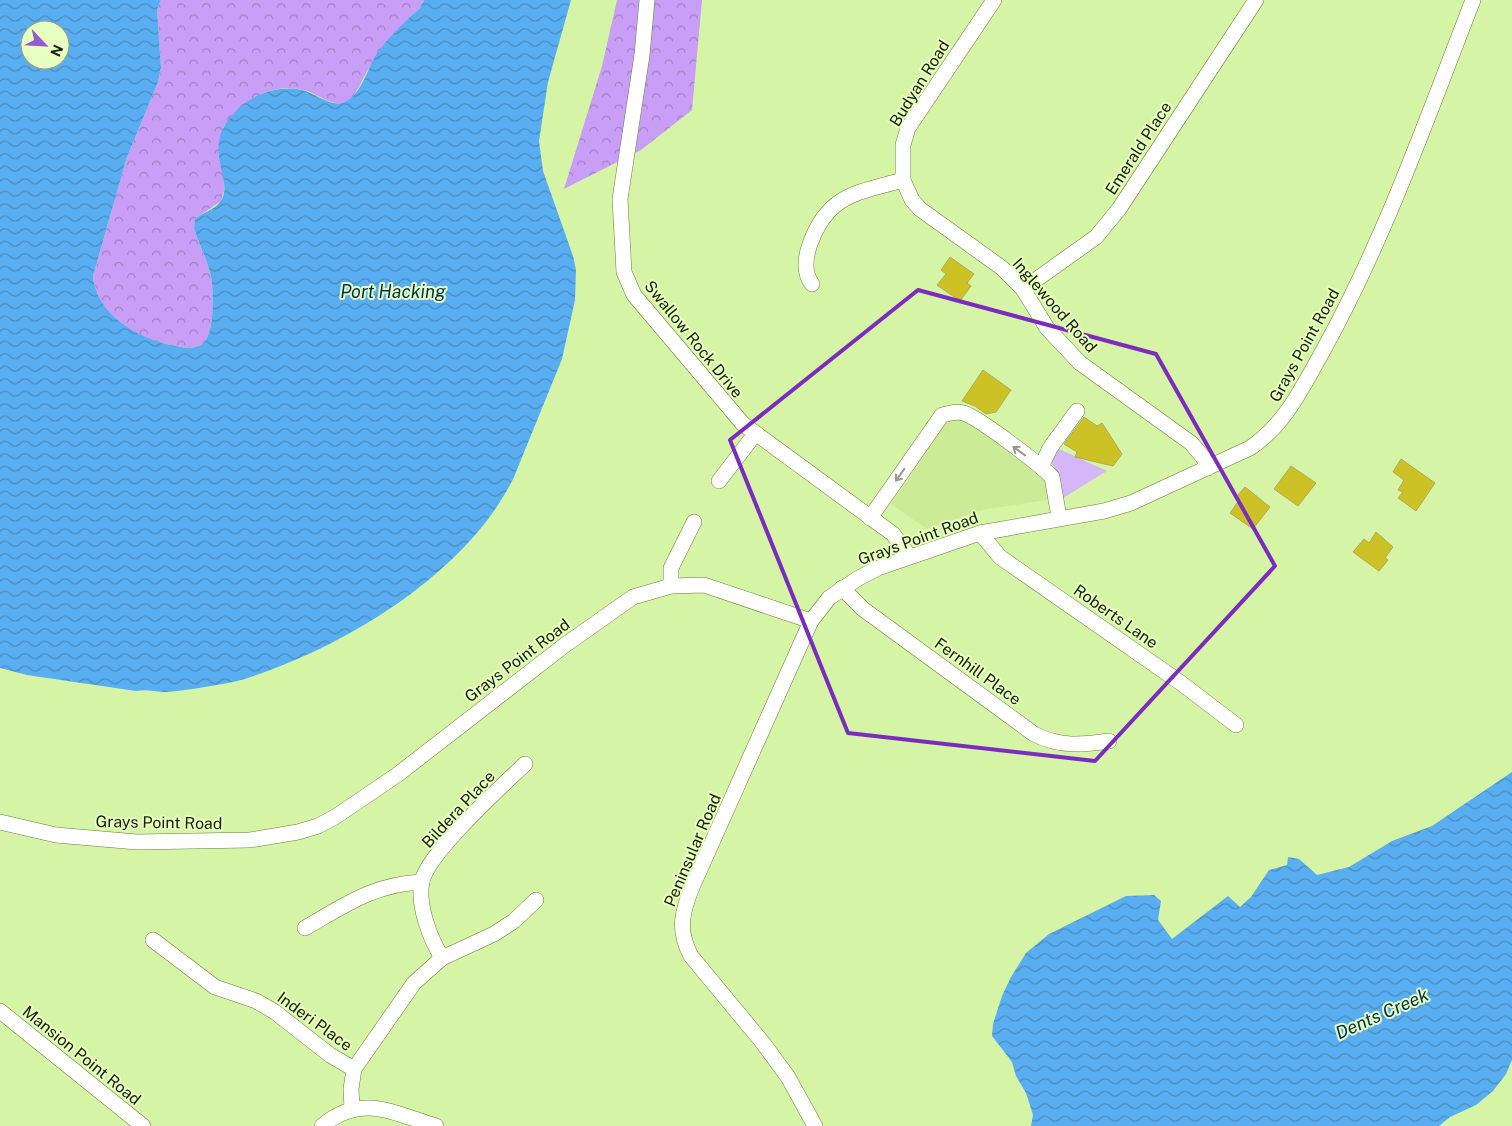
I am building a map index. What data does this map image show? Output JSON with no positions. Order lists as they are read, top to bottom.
{
  "streets": {
    "street": [
      "Budyan Road",
      "Emerald Place",
      "Inglewood Road",
      "Swallow Rock Drive",
      "Grays Point Road",
      "Roberts Lane",
      "Fernhill Place",
      "Bildera Place",
      "Peninsular Road",
      "Inderi Place",
      "Mansion Point Road"
    ]
  },
  "crossings": [
    ["Budyan Road", "Inglewood Road"],
    ["Emerald Place", "Inglewood Road"],
    ["Inglewood Road", "Grays Point Road"],
    ["Swallow Rock Drive", "Grays Point Road"],
    ["Grays Point Road", "Roberts Lane"],
    ["Grays Point Road", "Fernhill Place"],
    ["Grays Point Road", "Peninsular Road"]
  ],
  "water": ["Port Hacking", "Dents Creek"],
  "north": "bottom right"
}
